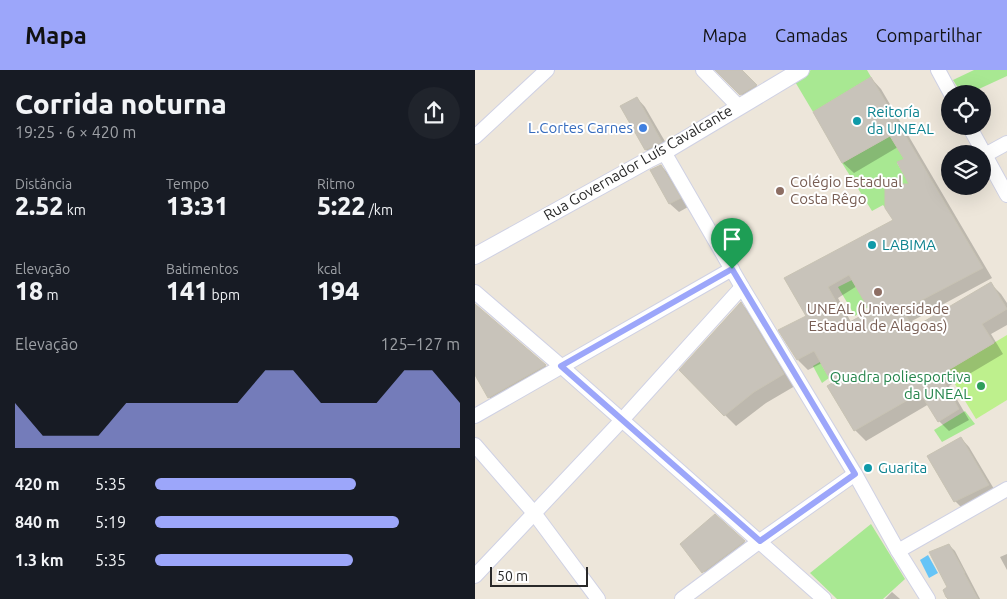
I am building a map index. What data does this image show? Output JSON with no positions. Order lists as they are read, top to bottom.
{
  "streets": {
    "street": ["Rua Governador Luís Cavalcante"]
  },
  "places": [
    "Reitoría da UNEAL",
    "L.Cortes Carnes",
    "Colégio Estadual Costa Rêgo",
    "LABIMA",
    "UNEAL (Universidade Estadual de Alagoas)",
    "Quadra poliesportiva da UNEAL",
    "Guarita"
  ],
  "scale_bar": "50 m",
  "page": {
    "header": "Mapa",
    "nav": ["Mapa", "Camadas", "Compartilhar"],
    "heading": ["Corrida noturna", "19:25 · 6 × 420 m"],
    "stats": [
      ["Distância", "2.52 km"],
      ["Tempo", "13:31"],
      ["Ritmo", "5:22 /km"],
      ["Elevação", "18 m"],
      ["Batimentos", "141 bpm"],
      ["kcal", "194"]
    ],
    "chart": ["Elevação", "125–127 m"],
    "list": [
      {
        "name": "420 m",
        "note": "5:35"
      },
      {
        "name": "840 m",
        "note": "5:19"
      },
      {
        "name": "1.3 km",
        "note": "5:35"
      }
    ],
    "scale": "50 m"
  }
}
